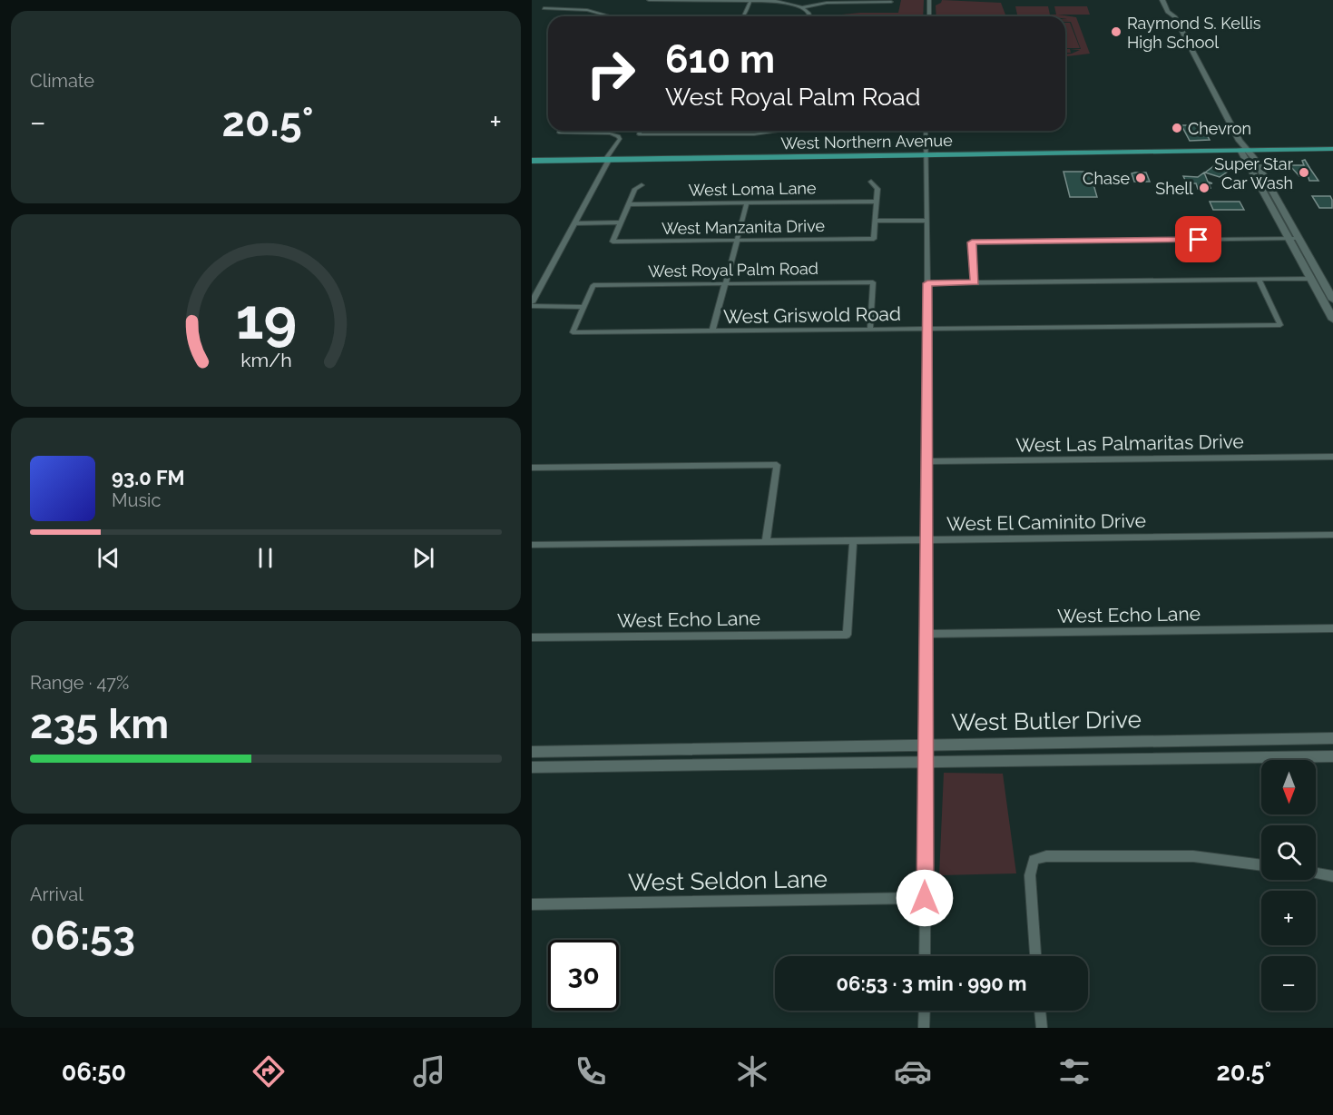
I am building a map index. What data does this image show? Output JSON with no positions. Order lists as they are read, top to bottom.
{
  "streets": {
    "main road": ["West Northern Avenue"],
    "street": [
      "West Loma Lane",
      "West Manzanita Drive",
      "West Royal Palm Road",
      "West Griswold Road",
      "West Las Palmaritas Drive",
      "West El Caminito Drive",
      "West Echo Lane",
      "West Butler Drive",
      "West Seldon Lane"
    ]
  },
  "crossings": [
    ["West Royal Palm Road", "West Griswold Road"],
    ["West El Caminito Drive", "West Echo Lane"]
  ],
  "places": [
    "Raymond S. Kellis High School",
    "Chevron",
    "Super Star Car Wash",
    "Chase",
    "Shell"
  ],
  "north": "bottom",
  "page": {
    "tile": [
      "Climate",
      ["Range · 47%", "235 km"],
      ["Arrival", "06:53"]
    ],
    "turn": ["610 m", "West Royal Palm Road"],
    "heat": ["−", "20.5°", "+"],
    "song": ["93.0 FM", "Music"],
    "map_buttons": ["+", "−"],
    "limit": "30",
    "trip": "06:53 · 3 min · 990 m",
    "tabs": ["06:50", "20.5°"],
    "gauge": ["19", "km/h"]
  }
}
